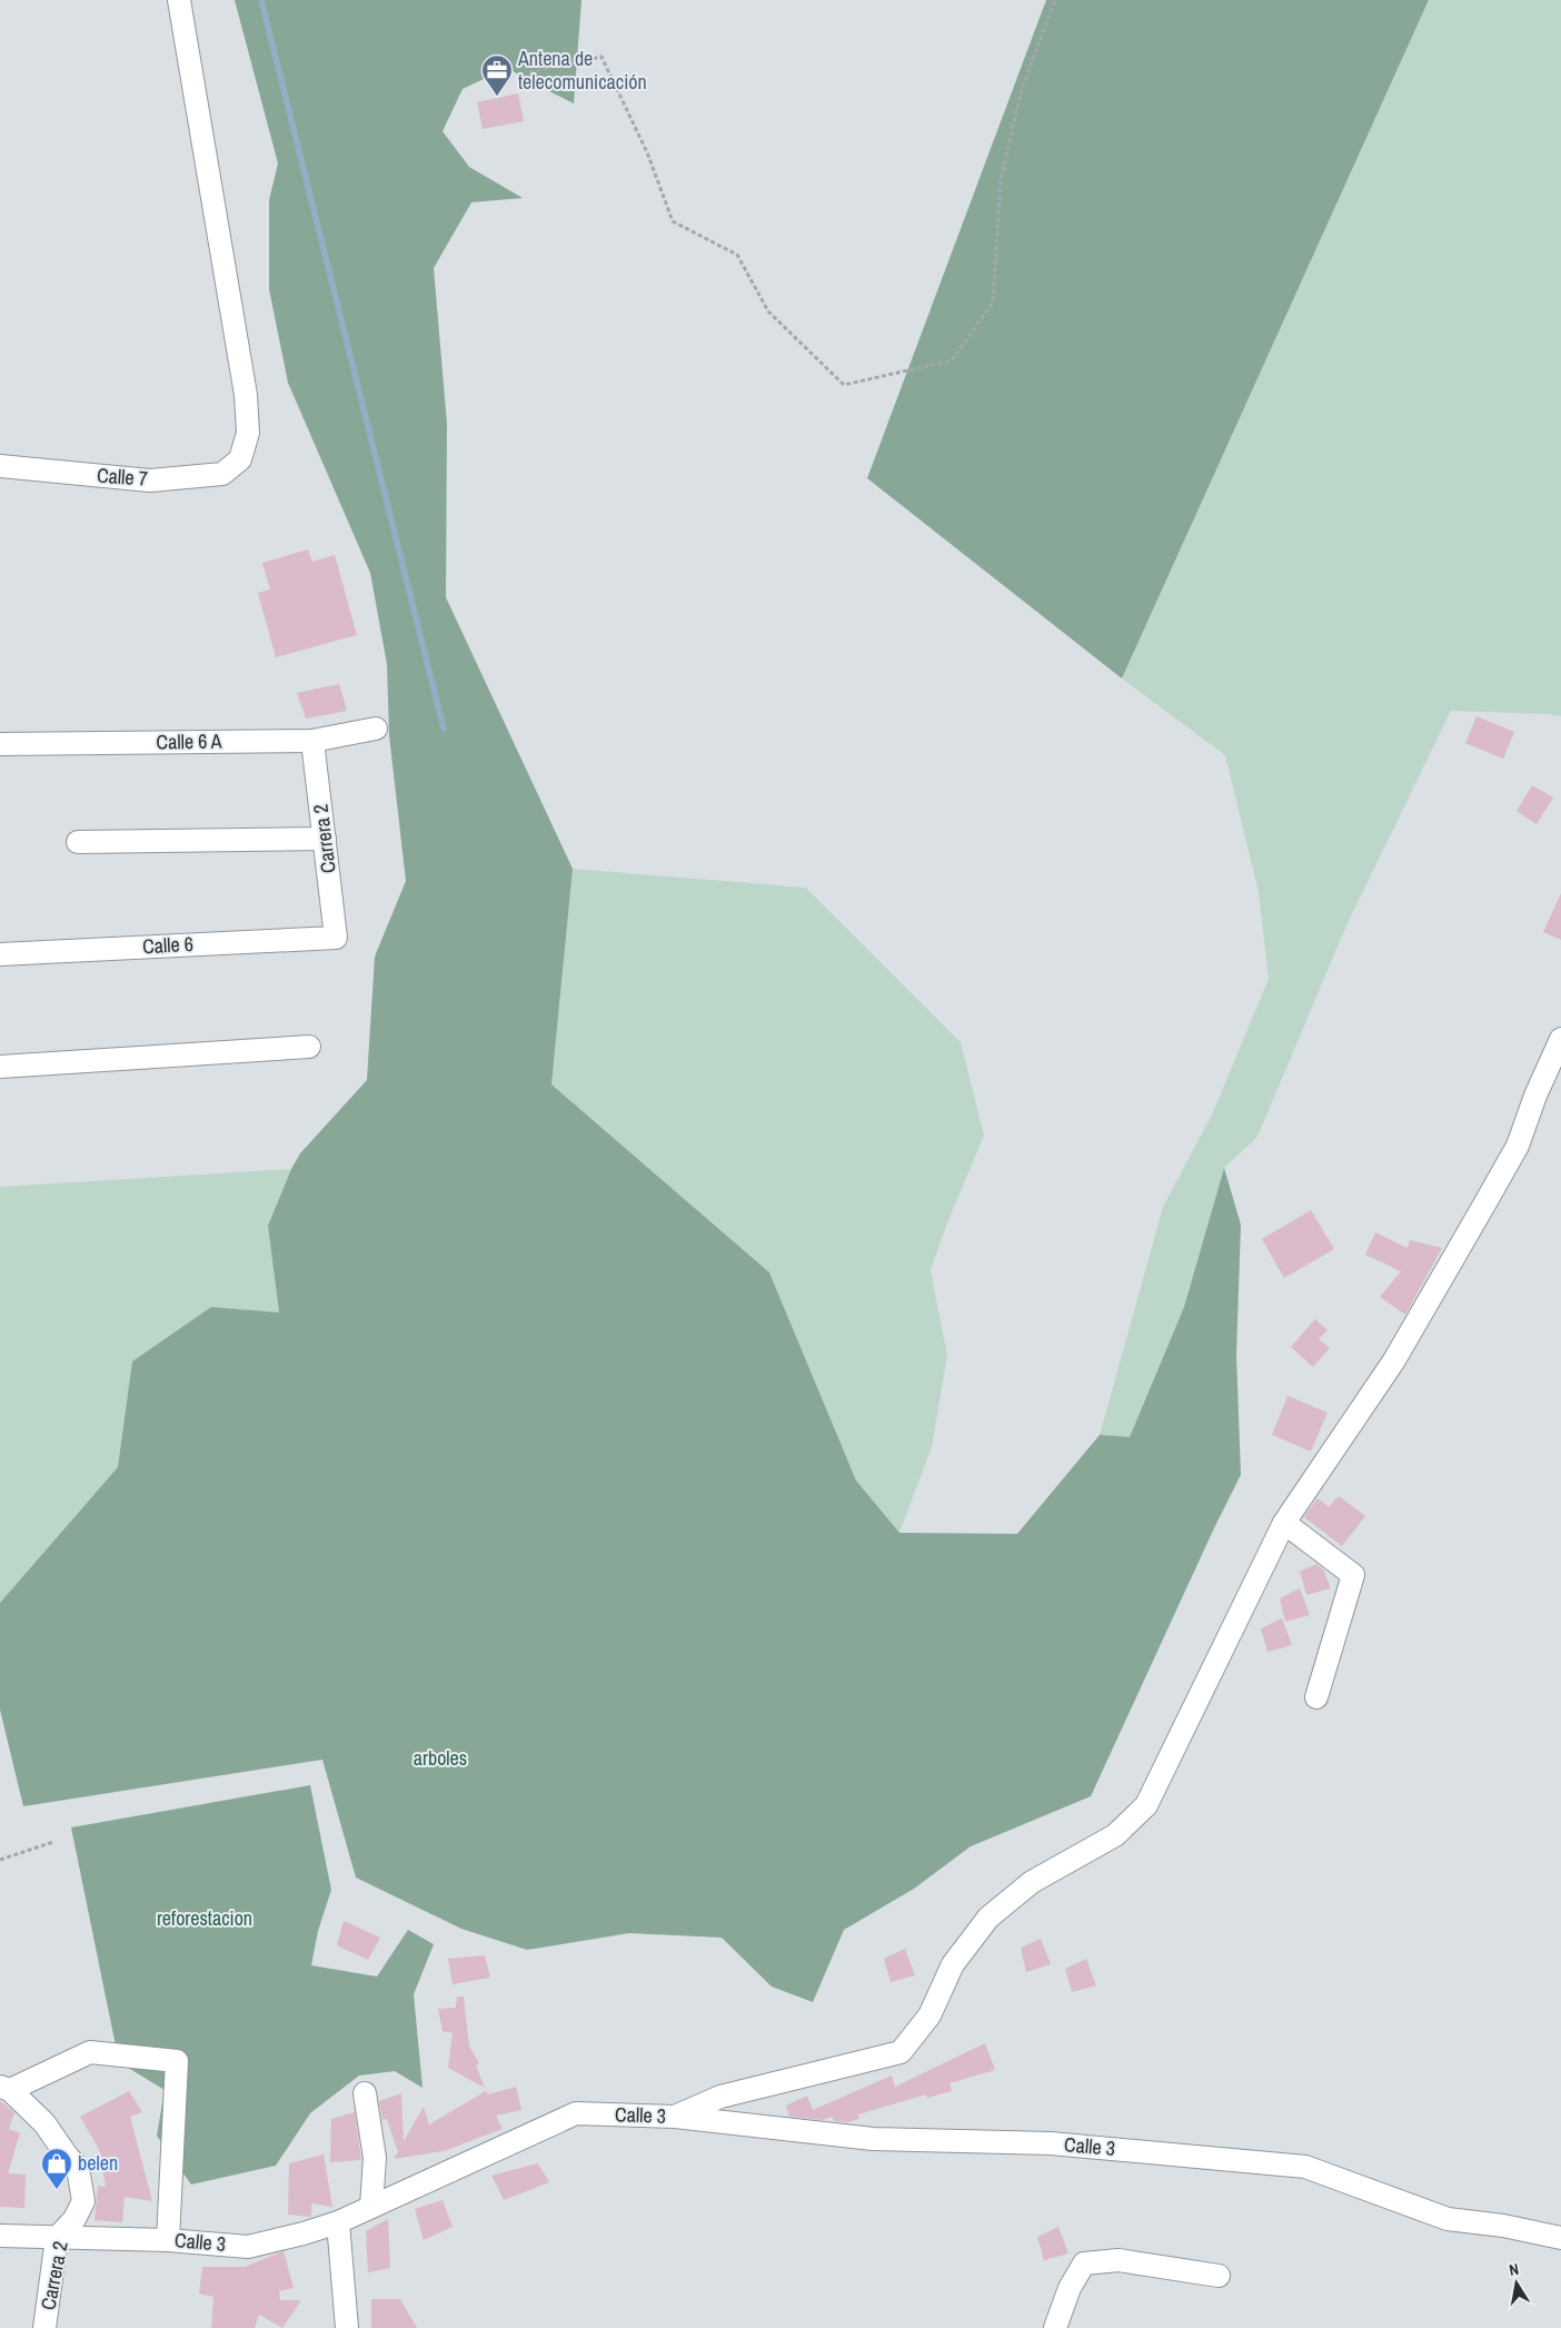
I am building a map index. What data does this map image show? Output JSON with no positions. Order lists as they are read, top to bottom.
{
  "streets": {
    "street": [
      "Calle 7",
      "Calle 6 A",
      "Carrera 2",
      "Calle 6",
      "Calle 3"
    ]
  },
  "crossings": [
    ["Calle 6 A", "Carrera 2"],
    ["Carrera 2", "Calle 6"],
    ["Carrera 2", "Calle 3"]
  ],
  "parks": ["arboles", "reforestacion"],
  "places": {
    "office": ["Antena de telecomunicación"],
    "shop": ["belen"]
  },
  "north": "top"
}
